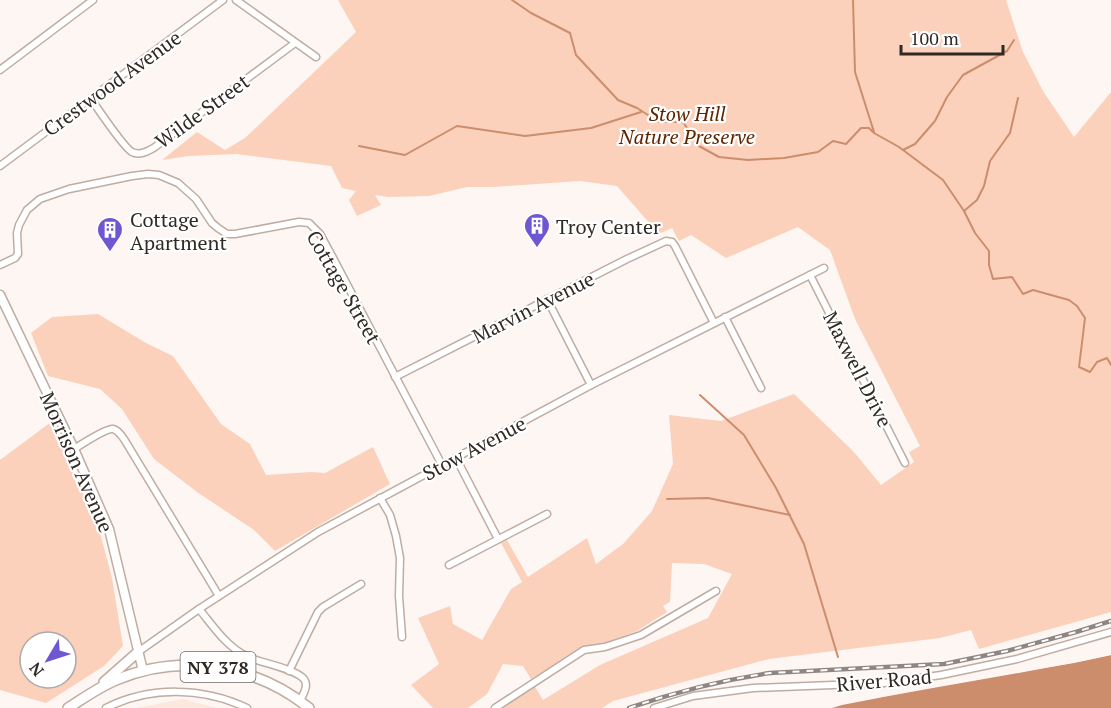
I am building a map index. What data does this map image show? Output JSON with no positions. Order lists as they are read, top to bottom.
{
  "streets": {
    "main road": ["NY 378"],
    "street": [
      "Crestwood Avenue",
      "Wilde Street",
      "Cottage Street",
      "Marvin Avenue",
      "Maxwell Drive",
      "Stow Avenue",
      "Morrison Avenue",
      "River Road"
    ]
  },
  "crossings": [
    ["Crestwood Avenue", "Wilde Street"],
    ["Cottage Street", "Marvin Avenue"],
    ["Cottage Street", "Stow Avenue"],
    ["Marvin Avenue", "Stow Avenue"],
    ["Maxwell Drive", "Stow Avenue"],
    ["Stow Avenue", "Morrison Avenue"],
    ["Morrison Avenue", "NY 378"]
  ],
  "parks": ["Stow Hill Nature Preserve"],
  "places": {
    "building": ["Troy Center", "Cottage Apartment"]
  },
  "scale_bar": "100 m",
  "north": "bottom left"
}
